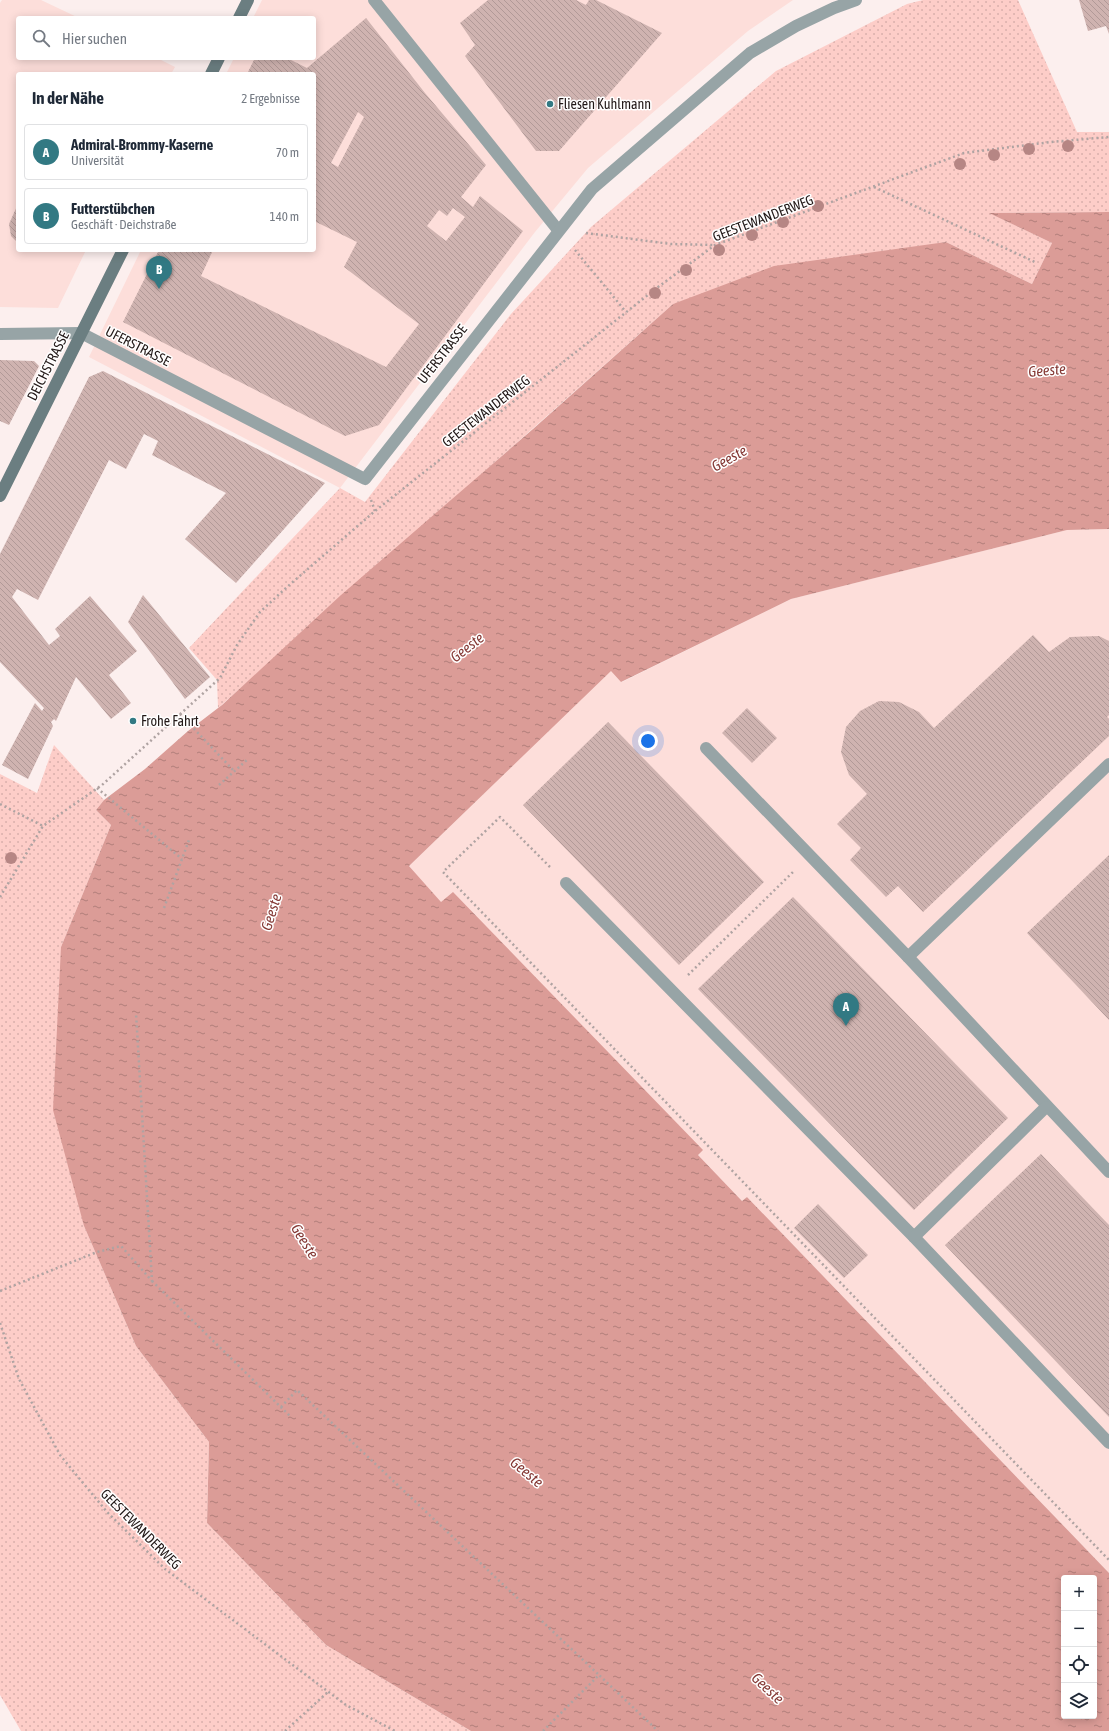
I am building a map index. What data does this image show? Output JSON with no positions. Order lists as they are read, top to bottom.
{
  "streets": {
    "main road": ["DEICHSTRASSE"],
    "street": ["UFERSTRASSE"],
    "path": ["GEESTEWANDERWEG"]
  },
  "crossings": [
    ["UFERSTRASSE", "DEICHSTRASSE"]
  ],
  "water": ["Geeste"],
  "places": ["Fliesen Kuhlmann", "Frohe Fahrt"],
  "page": {
    "search": "Hier suchen",
    "heading": ["In der Nähe", "2 Ergebnisse"],
    "list": [
      {
        "mark": "A",
        "name": "Admiral-Brommy-Kaserne",
        "note": "Universität",
        "value": "70 m"
      },
      {
        "mark": "B",
        "name": "Futterstübchen",
        "note": "Geschäft · Deichstraße",
        "value": "140 m"
      }
    ],
    "pins": ["B", "A"],
    "map_buttons": ["+", "−"]
  }
}
